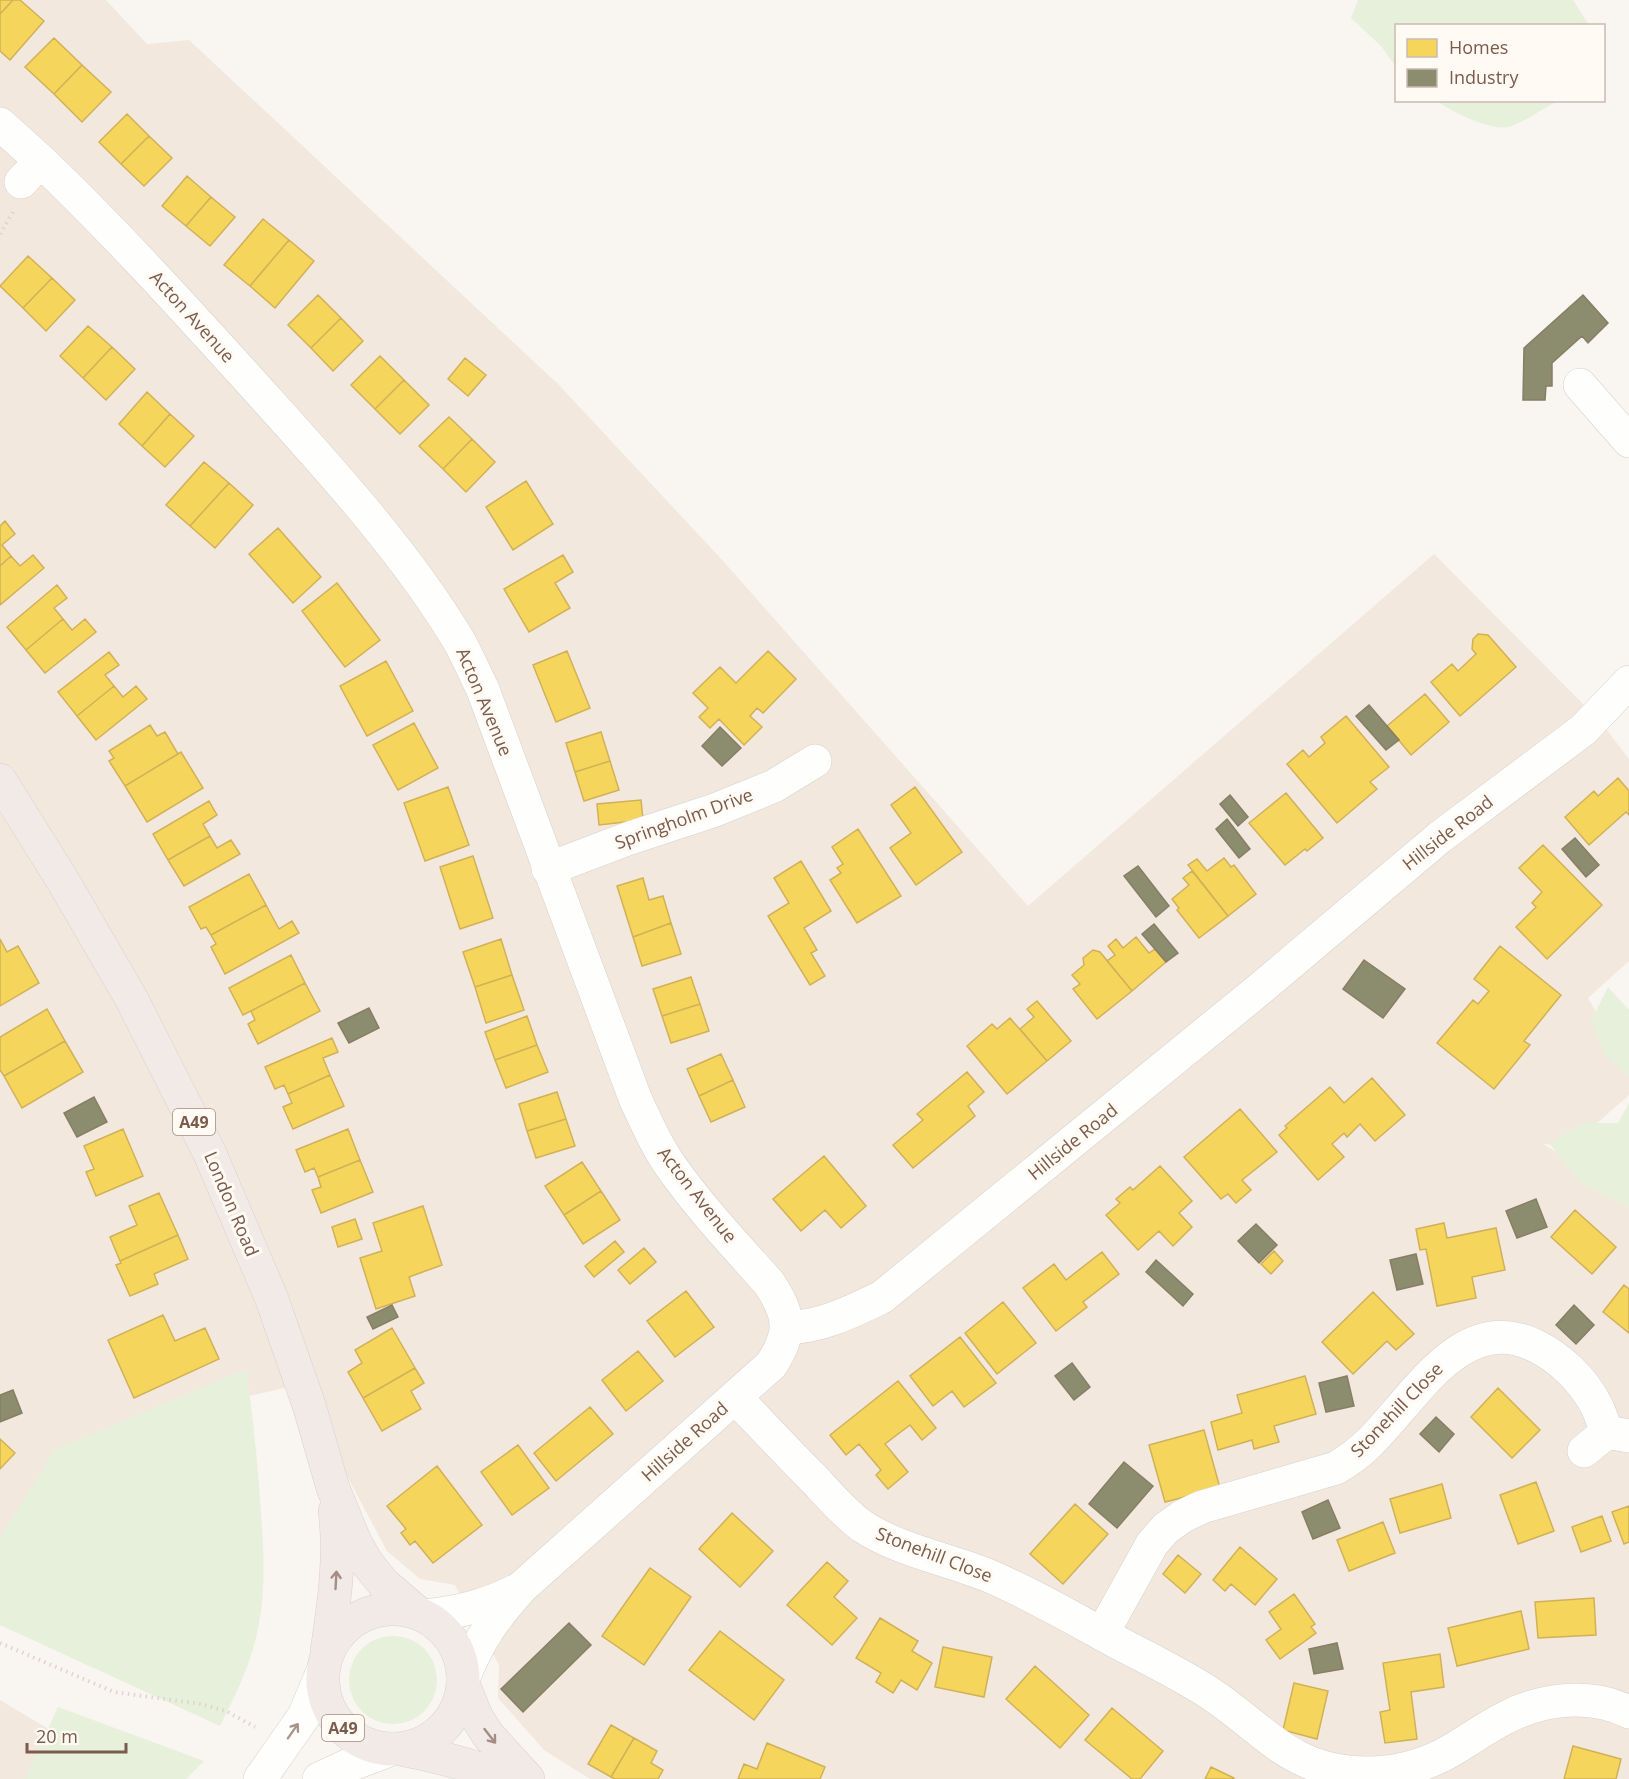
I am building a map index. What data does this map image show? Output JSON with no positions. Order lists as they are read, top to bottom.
{
  "streets": {
    "highway": ["A49", "London Road"],
    "street": [
      "Acton Avenue",
      "Springholm Drive",
      "Hillside Road",
      "Stonehill Close"
    ]
  },
  "crossings": [
    ["Acton Avenue", "Springholm Drive"],
    ["Acton Avenue", "Hillside Road"],
    ["Hillside Road", "A49"],
    ["Hillside Road", "London Road"],
    ["Hillside Road", "Stonehill Close"],
    ["A49", "London Road"]
  ],
  "legend": ["Homes", "Industry"],
  "scale_bar": "20 m"
}
